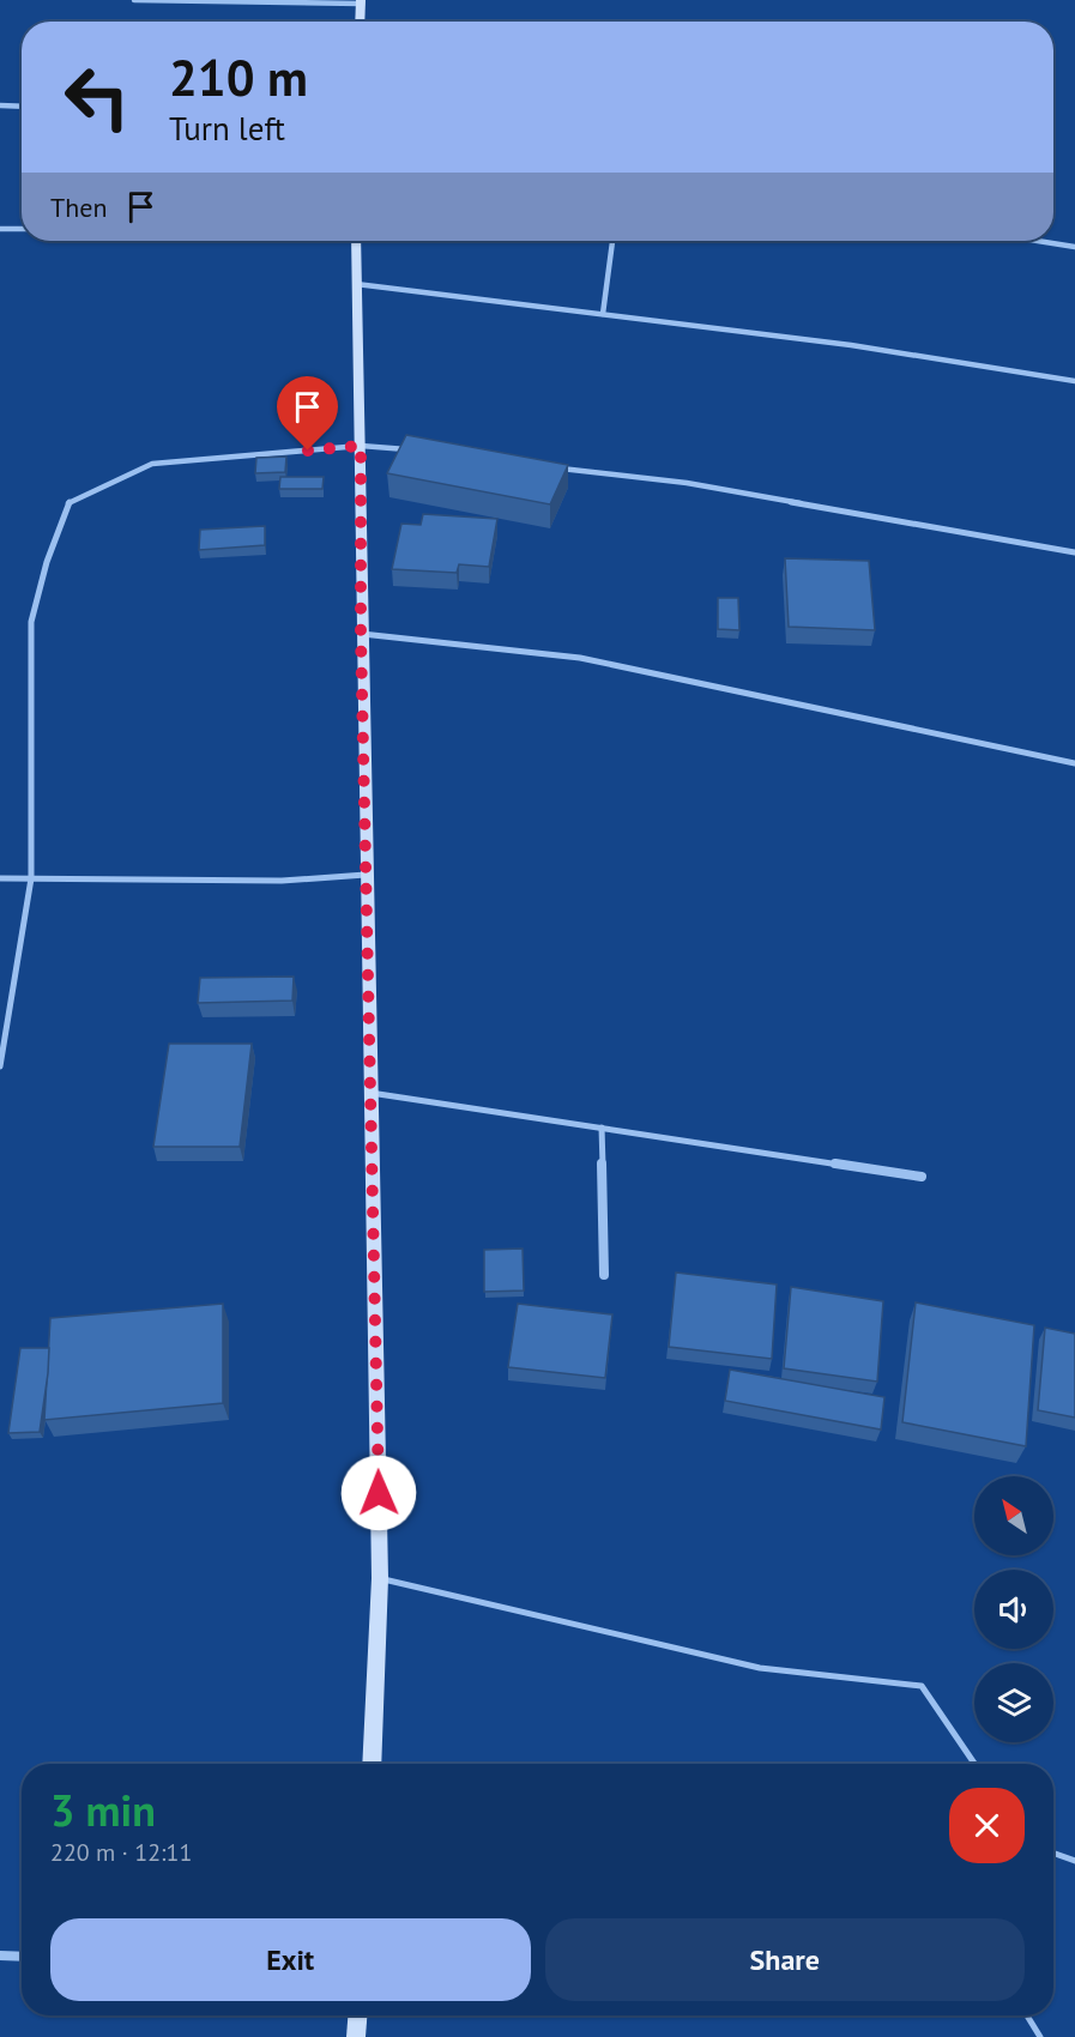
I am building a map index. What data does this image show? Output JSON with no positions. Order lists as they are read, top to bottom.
{
  "north": "top left",
  "page": {
    "turn": ["210 m", "Turn left"],
    "then": "Then",
    "heading": ["3 min", "220 m · 12:11"],
    "buttons": ["Exit", "Share"]
  }
}
